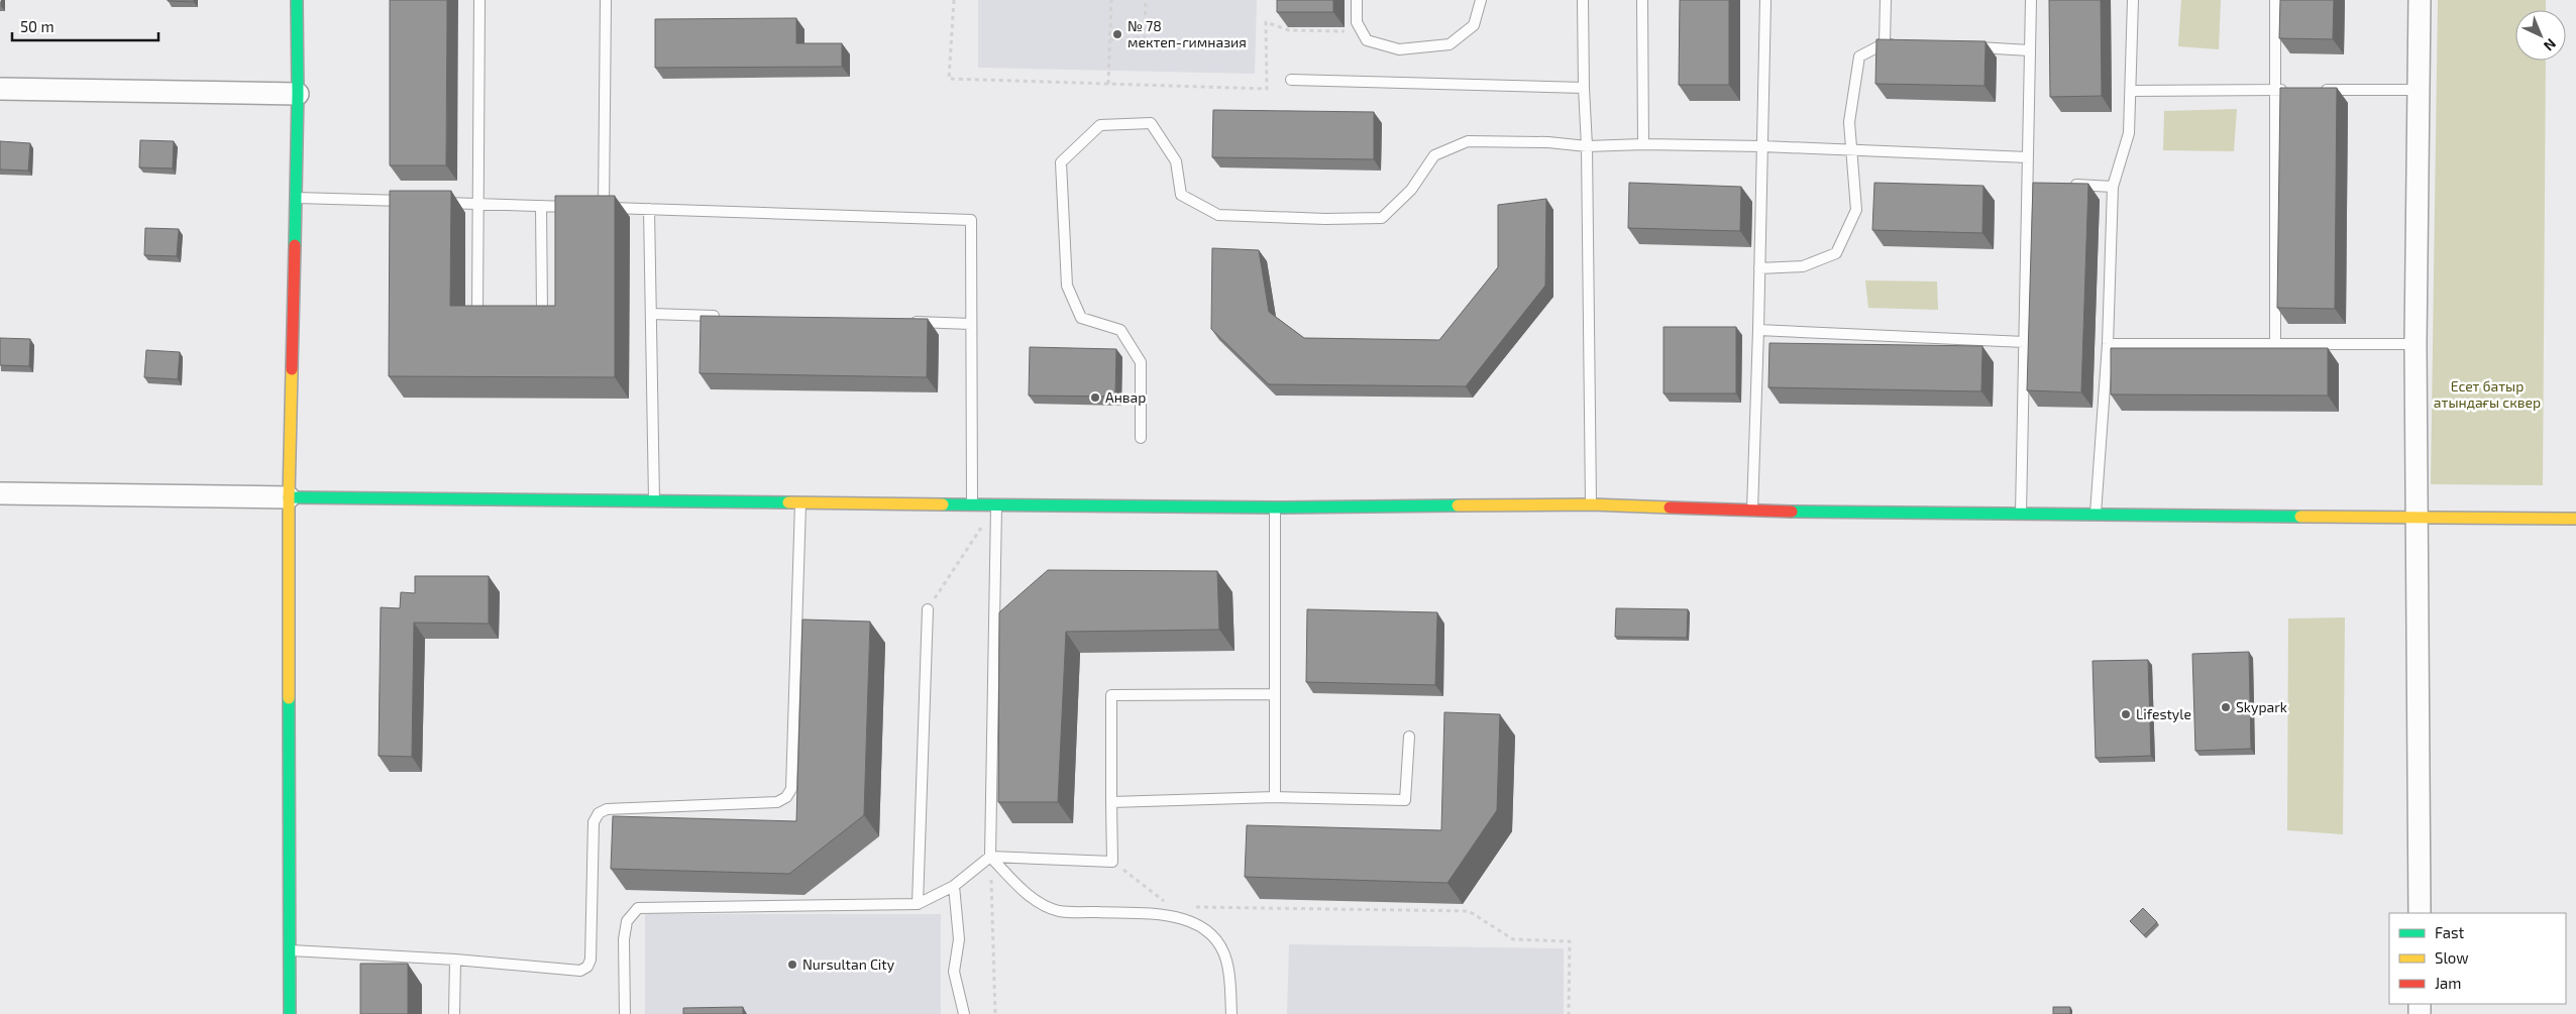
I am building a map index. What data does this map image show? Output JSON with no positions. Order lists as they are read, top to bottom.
{
  "parks": ["Есет батыр атындағы сквер"],
  "places": [
    "№ 78 мектеп-гимназия",
    "Анвар",
    "Skypark",
    "Lifestyle",
    "Nursultan City"
  ],
  "legend": ["Fast", "Slow", "Jam"],
  "scale_bar": "50 m",
  "north": "bottom right"
}
